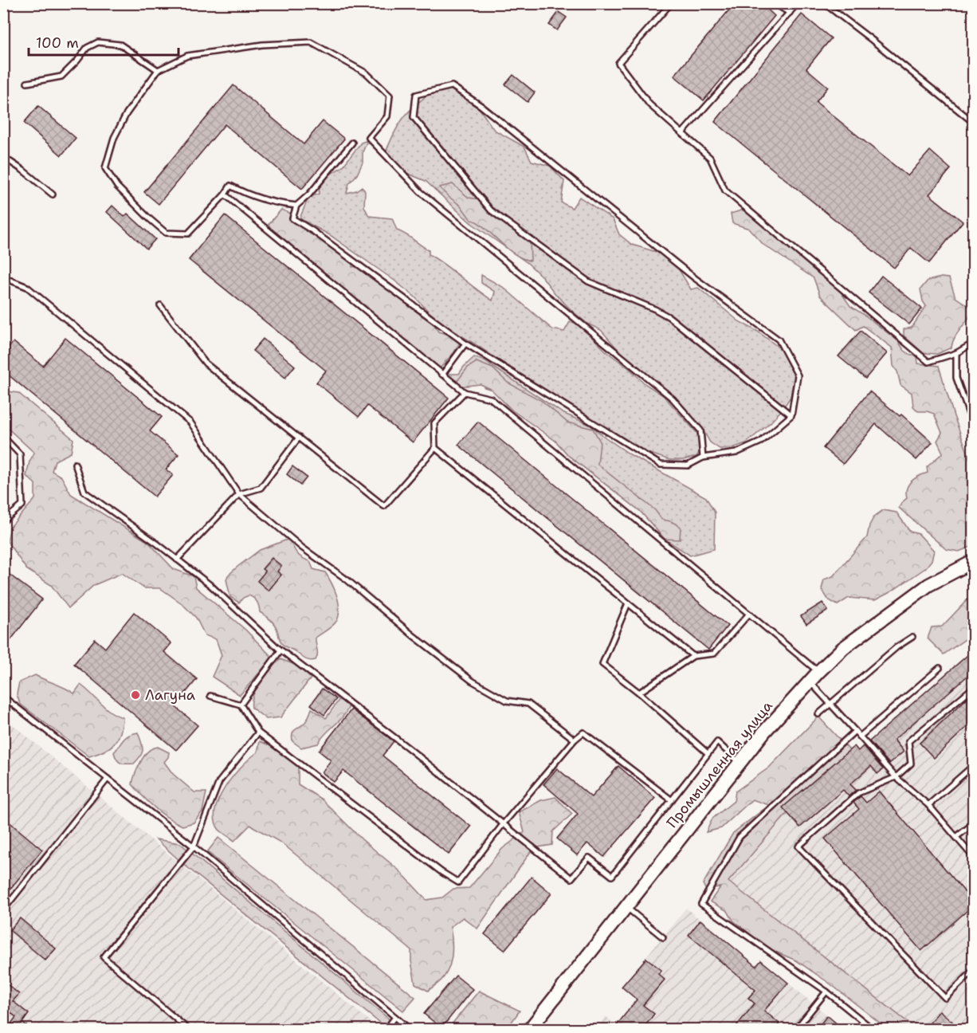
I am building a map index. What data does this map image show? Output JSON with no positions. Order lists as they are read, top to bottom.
{
  "streets": {
    "street": ["Промышленная улица"]
  },
  "places": ["Лагуна"],
  "scale_bar": "100 m"
}
